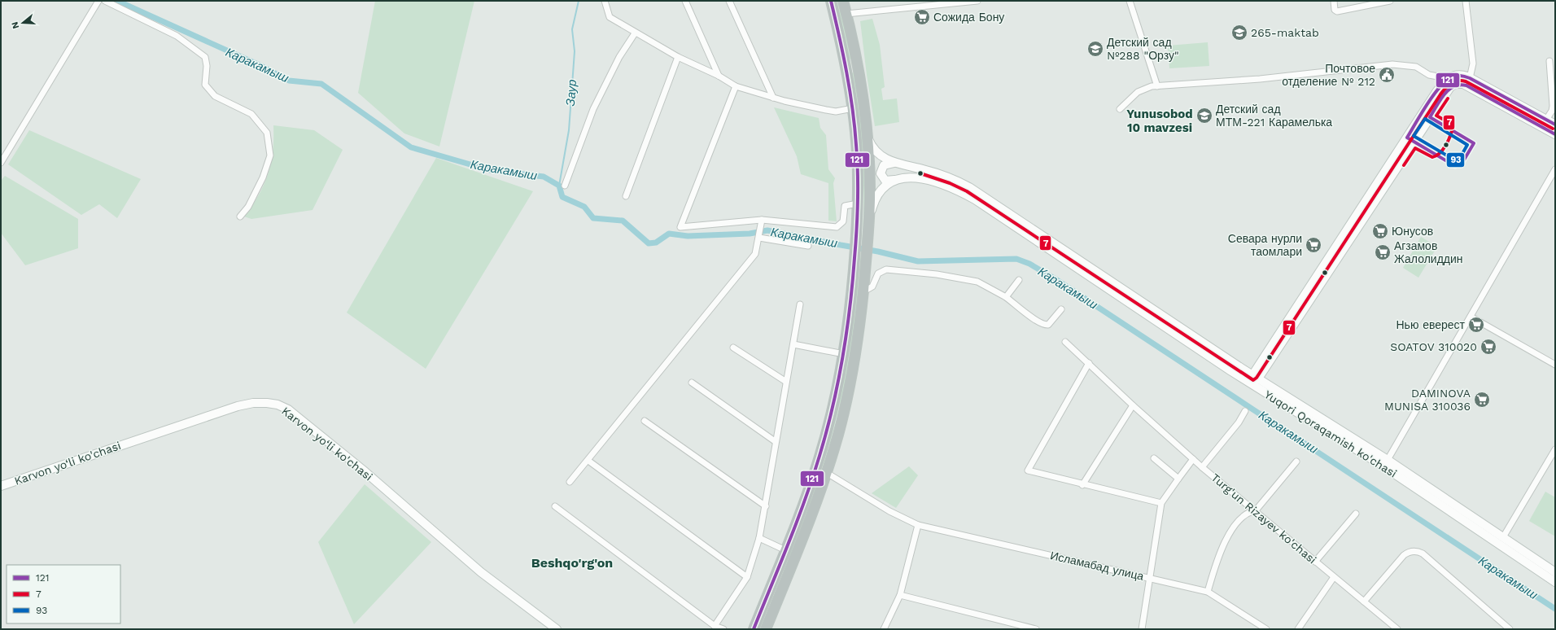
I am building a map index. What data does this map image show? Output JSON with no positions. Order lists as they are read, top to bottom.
{
  "streets": {
    "main road": ["Yuqori Qoraqamish ko'chasi", "Karvon yo‘li ko'chasi"],
    "street": ["Turg'un Rizayev ko'chasi", "Исламабад улица"]
  },
  "districts": ["Yunusobod 10 mavzesi", "Beshqo'rg'on"],
  "water": ["Каракамыш", "Заур"],
  "places": {
    "supermarket": [
      "Сожида Бону",
      "Юнусов",
      "Севара нурли таомлари",
      "Агзамов Жалолиддин",
      "Нью еверест",
      "SOATOV 310020",
      "DAMINOVA MUNISA 310036"
    ],
    "school or university": ["265-maktab", "Детский сад №288 \"Орзу\"", "Детский сад МТМ-221 Карамелька"],
    "public building": ["Почтовое отделение № 212"]
  },
  "lines": ["transit line 121", "transit line 7", "transit line 93"],
  "legend": ["121", "7", "93"],
  "north": "left"
}
